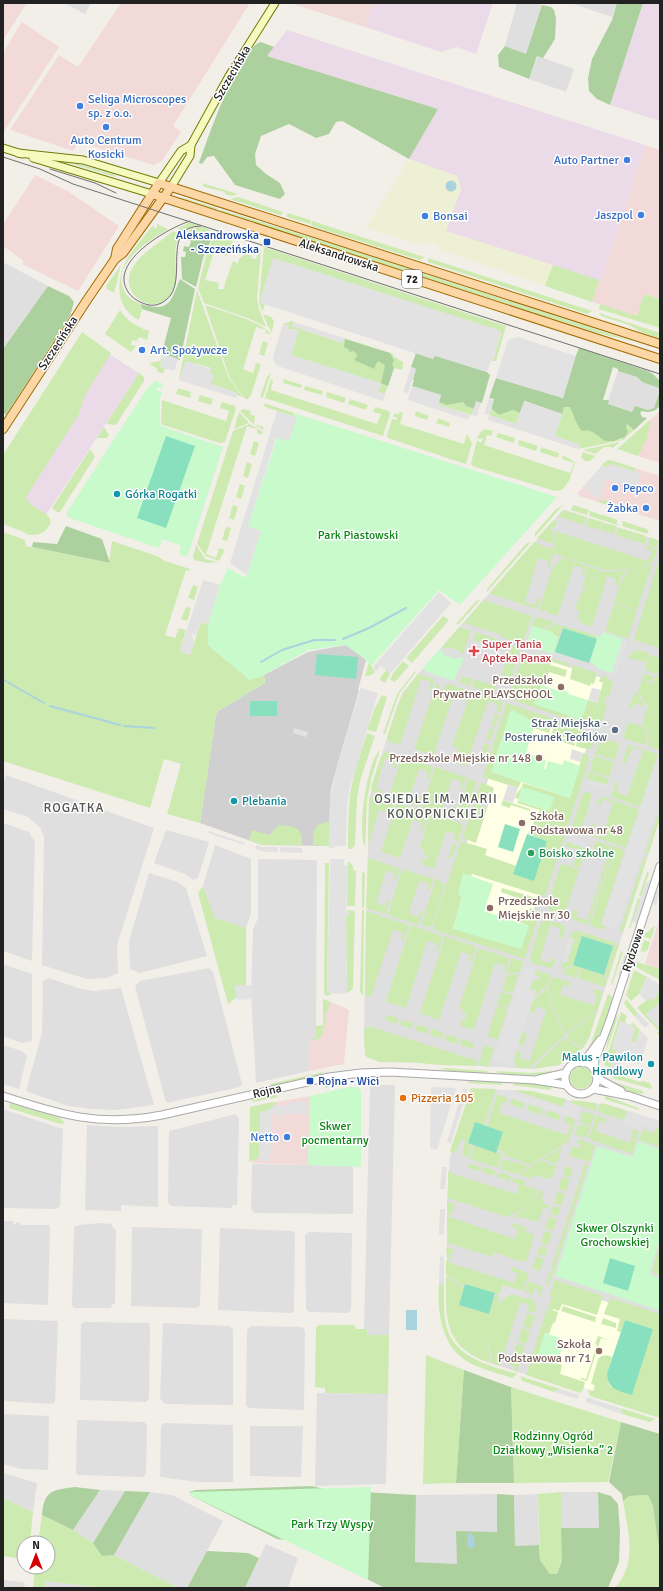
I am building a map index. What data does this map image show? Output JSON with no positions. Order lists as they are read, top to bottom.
{
  "streets": {
    "main road": ["Szczecińska", "Aleksandrowska", "72"],
    "street": ["Rydzowa", "Rojna"]
  },
  "crossings": [
    ["Szczecińska", "Aleksandrowska"],
    ["Rydzowa", "Rojna"]
  ],
  "districts": ["OSIEDLE IM. MARII KONOPNICKIEJ", "ROGATKA"],
  "parks": [
    "Park Piastowski",
    "Skwer pocmentarny",
    "Skwer Olszynki Grochowskiej",
    "Rodzinny Ogród Działkowy „Wisienka” 2",
    "Park Trzy Wyspy"
  ],
  "places": {
    "other": [
      "Seliga Microscopes sp. z o.o.",
      "Auto Centrum Kosicki",
      "Auto Partner",
      "Jaszpol",
      "Bonsai",
      "Art. Spożywcze",
      "Pepco",
      "Górka Rogatki",
      "Żabka",
      "Przedszkole Prywatne PLAYSCHOOL",
      "Straż Miejska - Posterunek Teofilów",
      "Przedszkole Miejskie nr 148",
      "Plebania",
      "Szkoła Podstawowa nr 48",
      "Boisko szkolne",
      "Przedszkole Miejskie nr 30",
      "Malus - Pawilon Handlowy",
      "Pizzeria 105",
      "Netto",
      "Szkoła Podstawowa nr 71"
    ],
    "transit": ["Aleksandrowska - Szczecińska", "Rojna - Wici"],
    "health": ["Super Tania Apteka Panax"]
  },
  "north": "top"
}
